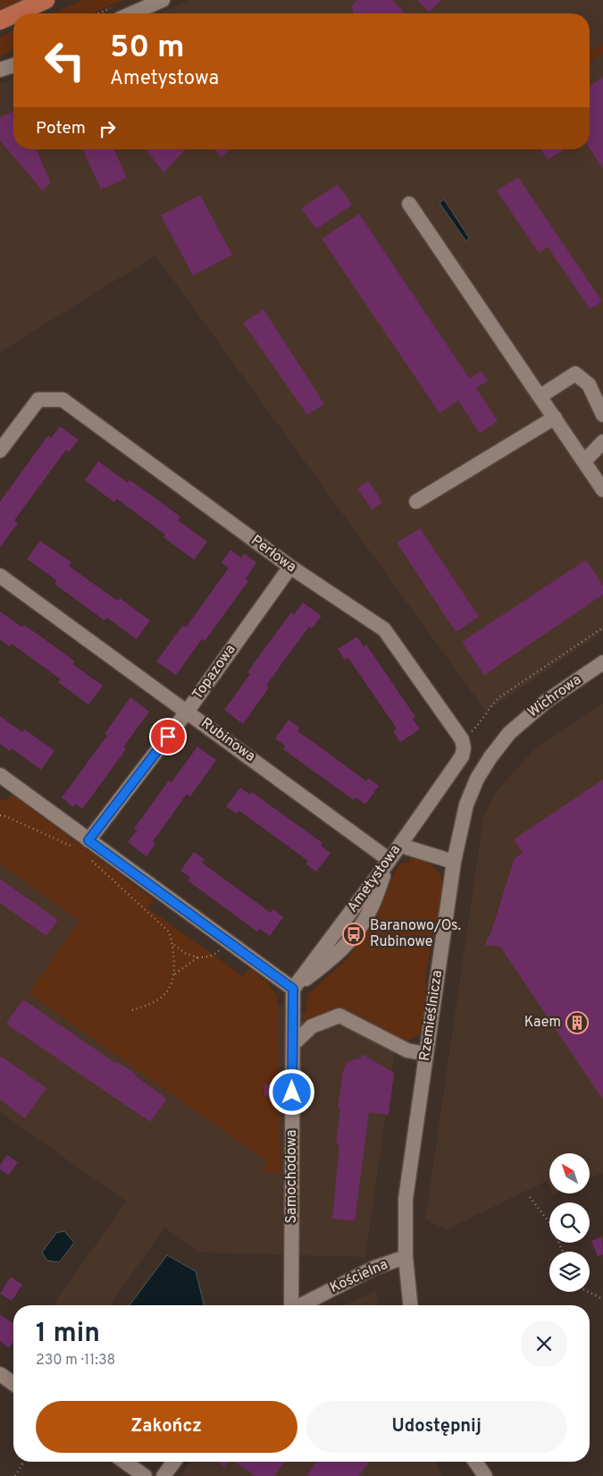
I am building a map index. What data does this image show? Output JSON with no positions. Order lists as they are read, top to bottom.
{
  "streets": {
    "street": [
      "Perłowa",
      "Topazowa",
      "Wichrowa",
      "Rubinowa",
      "Ametystowa",
      "Rzemieślnicza",
      "Samochodowa",
      "Kościelna"
    ]
  },
  "crossings": [
    ["Perłowa", "Topazowa"],
    ["Perłowa", "Ametystowa"],
    ["Topazowa", "Rubinowa"],
    ["Wichrowa", "Rzemieślnicza"],
    ["Rubinowa", "Ametystowa"],
    ["Ametystowa", "Samochodowa"],
    ["Rzemieślnicza", "Kościelna"]
  ],
  "places": {
    "bus stop": ["Baranowo/Os. Rubinowe"],
    "building": ["Kaem"]
  },
  "north": "top left",
  "page": {
    "turn": ["50 m", "Ametystowa"],
    "then": "Potem",
    "heading": ["1 min", "230 m · 11:38"],
    "buttons": ["Zakończ", "Udostępnij"]
  }
}
